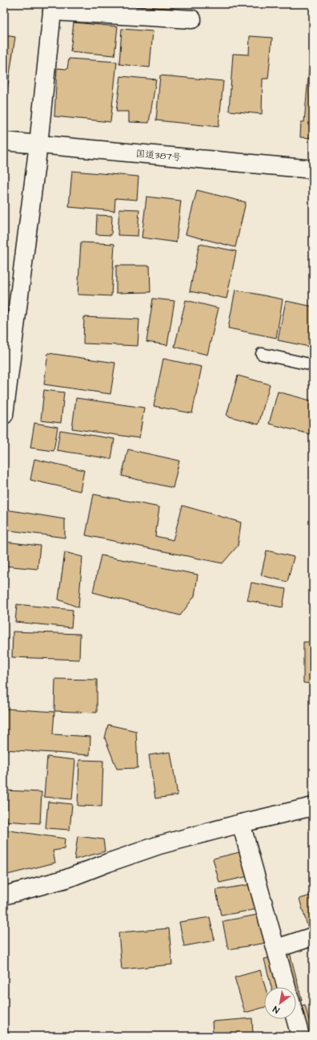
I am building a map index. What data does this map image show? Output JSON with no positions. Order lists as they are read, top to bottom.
{
  "streets": {
    "main road": ["国道387号"]
  },
  "north": "bottom left"
}
